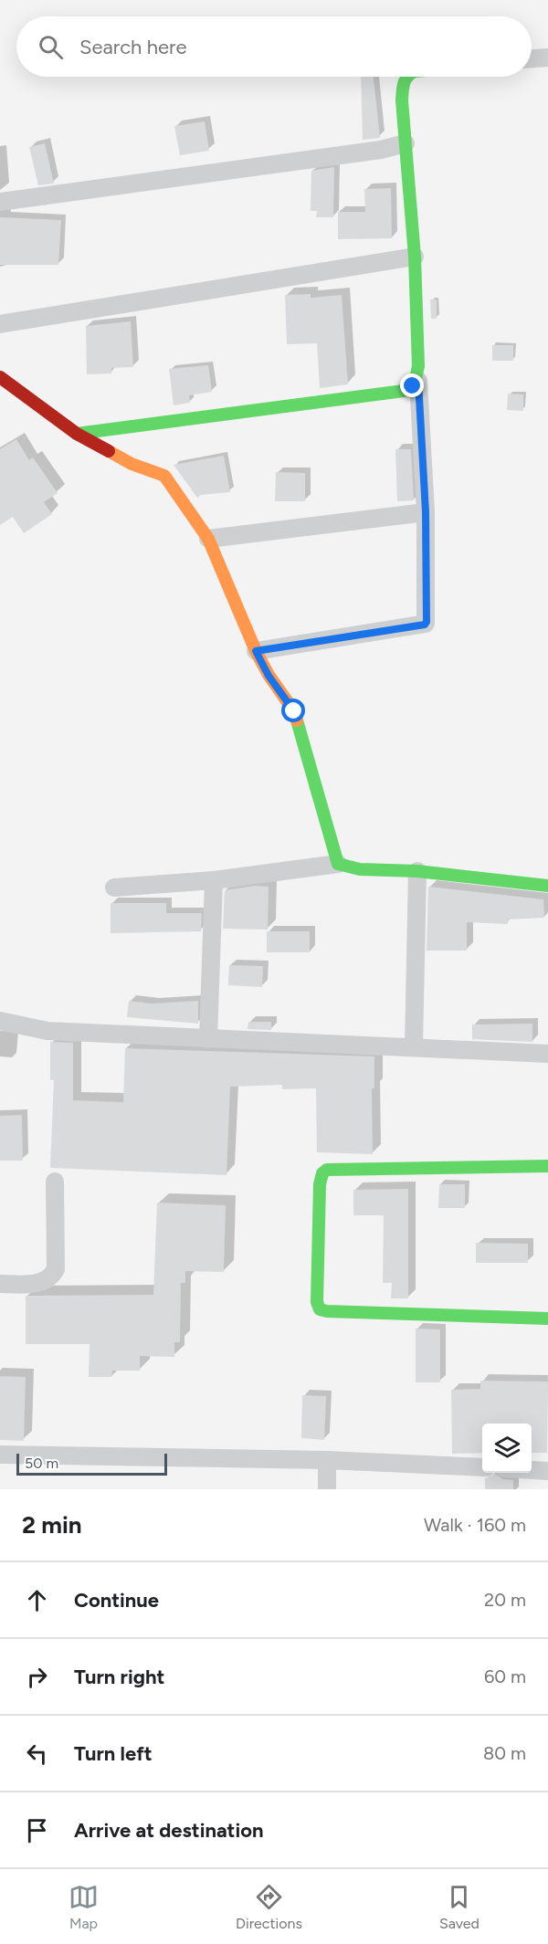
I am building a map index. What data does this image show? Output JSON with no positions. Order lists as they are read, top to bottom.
{
  "scale_bar": "50 m",
  "page": {
    "search": "Search here",
    "scale": "50 m",
    "heading": ["2 min", "Walk · 160 m"],
    "list": [
      ["Continue", "20 m"],
      ["Turn right", "60 m"],
      ["Turn left", "80 m"],
      "Arrive at destination"
    ],
    "nav": ["Map", "Directions", "Saved"]
  }
}
